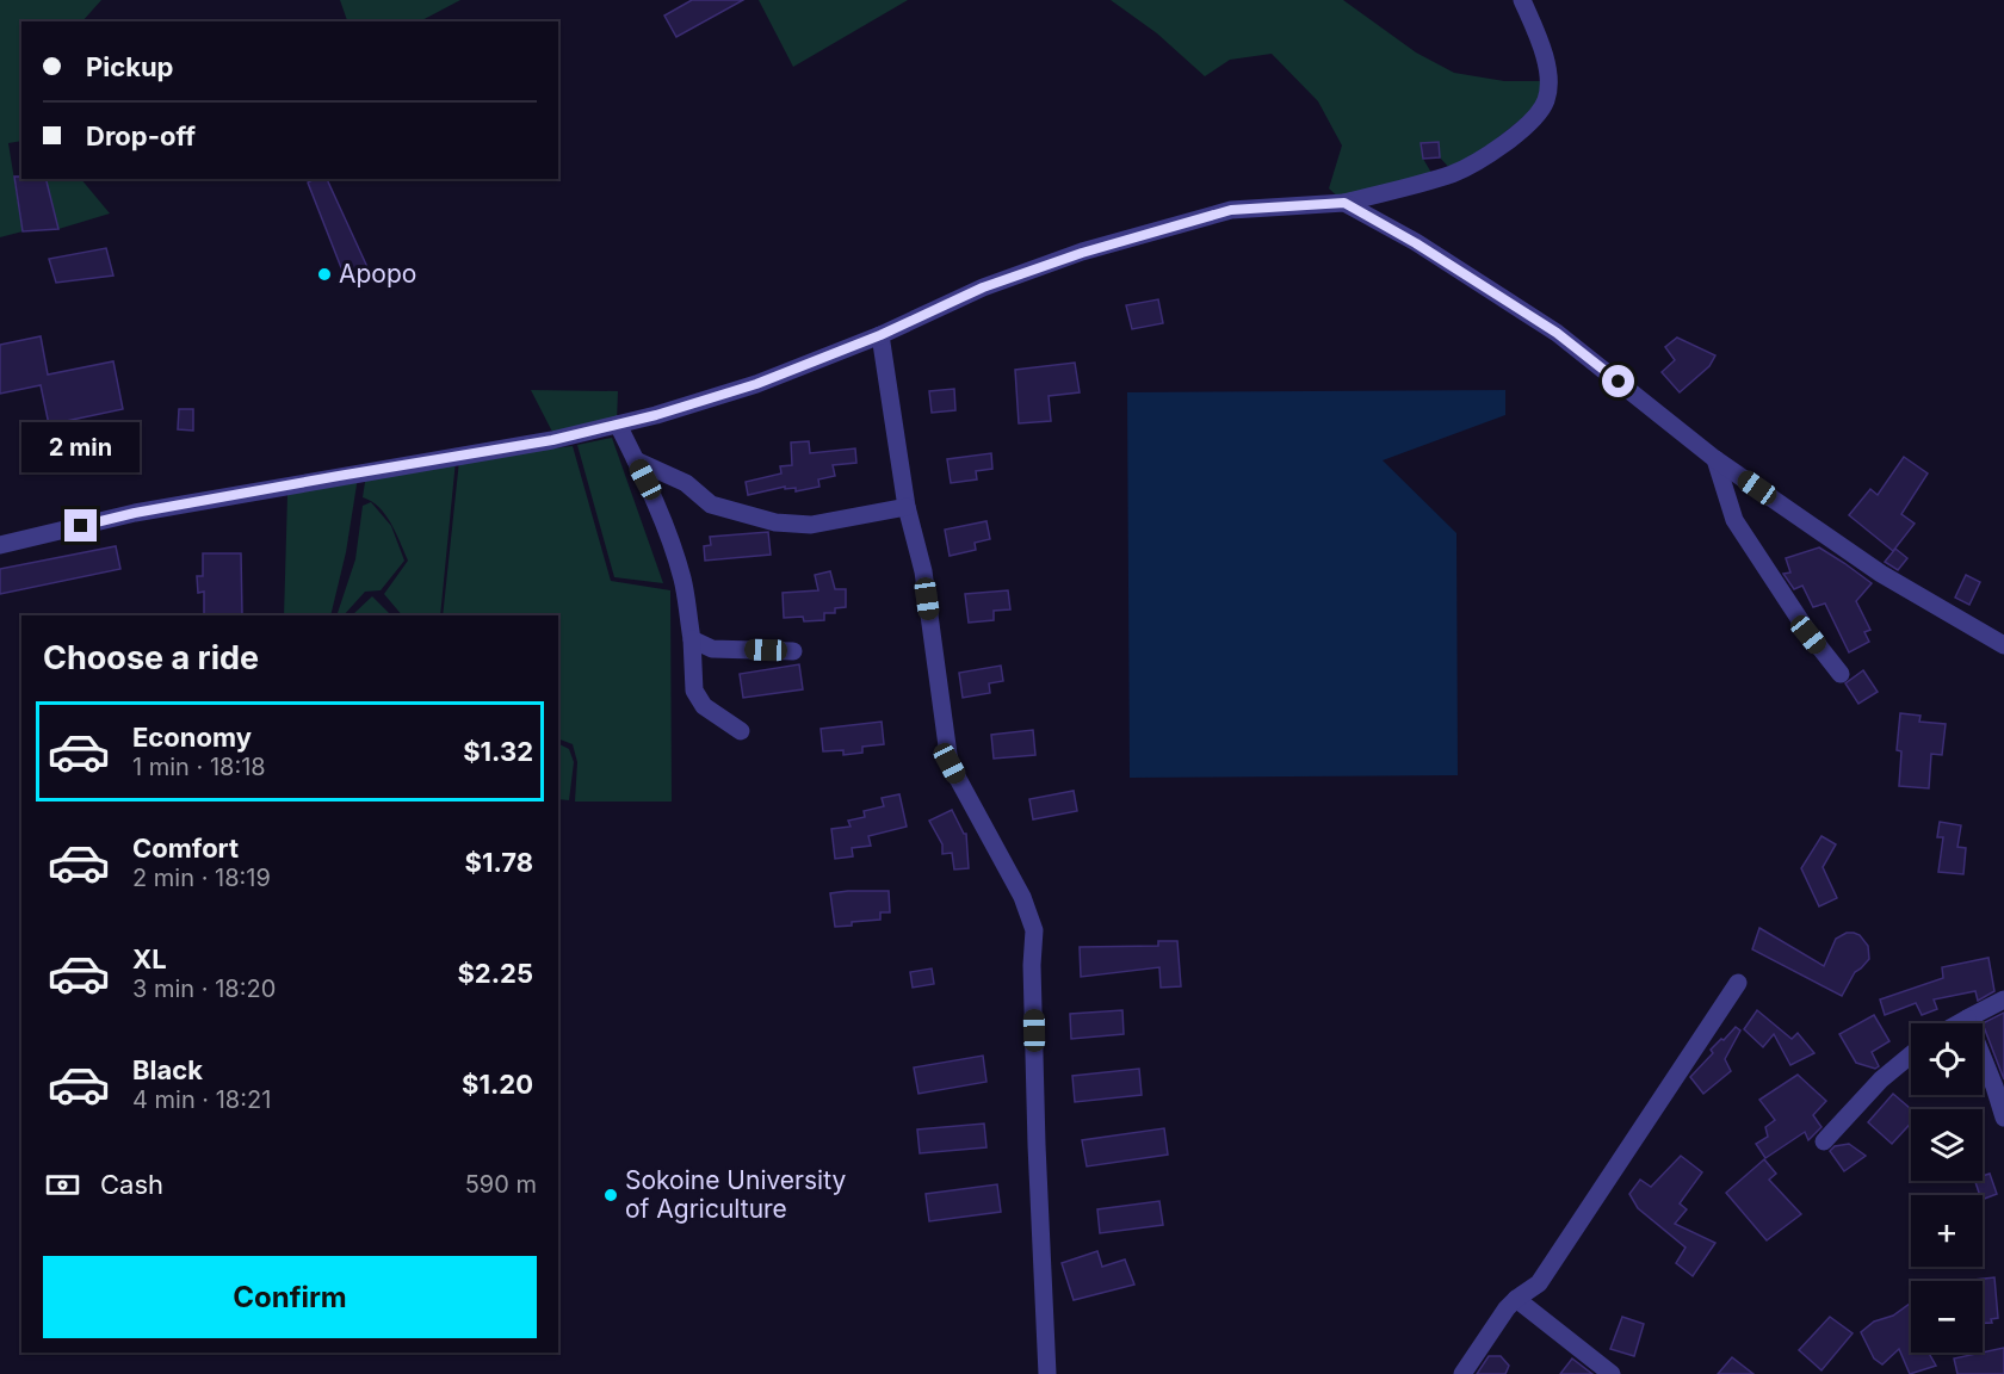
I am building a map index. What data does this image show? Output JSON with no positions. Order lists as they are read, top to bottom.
{
  "places": ["Apopo", "Sokoine University of Agriculture"],
  "page": {
    "banner": ["Pickup", "Drop-off"],
    "bubble": "2 min",
    "heading": "Choose a ride",
    "list": [
      {
        "name": "Economy",
        "note": "1 min · 18:18",
        "value": "$1.32"
      },
      {
        "name": "Comfort",
        "note": "2 min · 18:19",
        "value": "$1.78"
      },
      {
        "name": "XL",
        "note": "3 min · 18:20",
        "value": "$2.25"
      },
      {
        "name": "Black",
        "note": "4 min · 18:21",
        "value": "$1.20"
      }
    ],
    "map_buttons": ["+", "−"],
    "pay": ["Cash", "590 m"],
    "buttons": "Confirm"
  }
}
